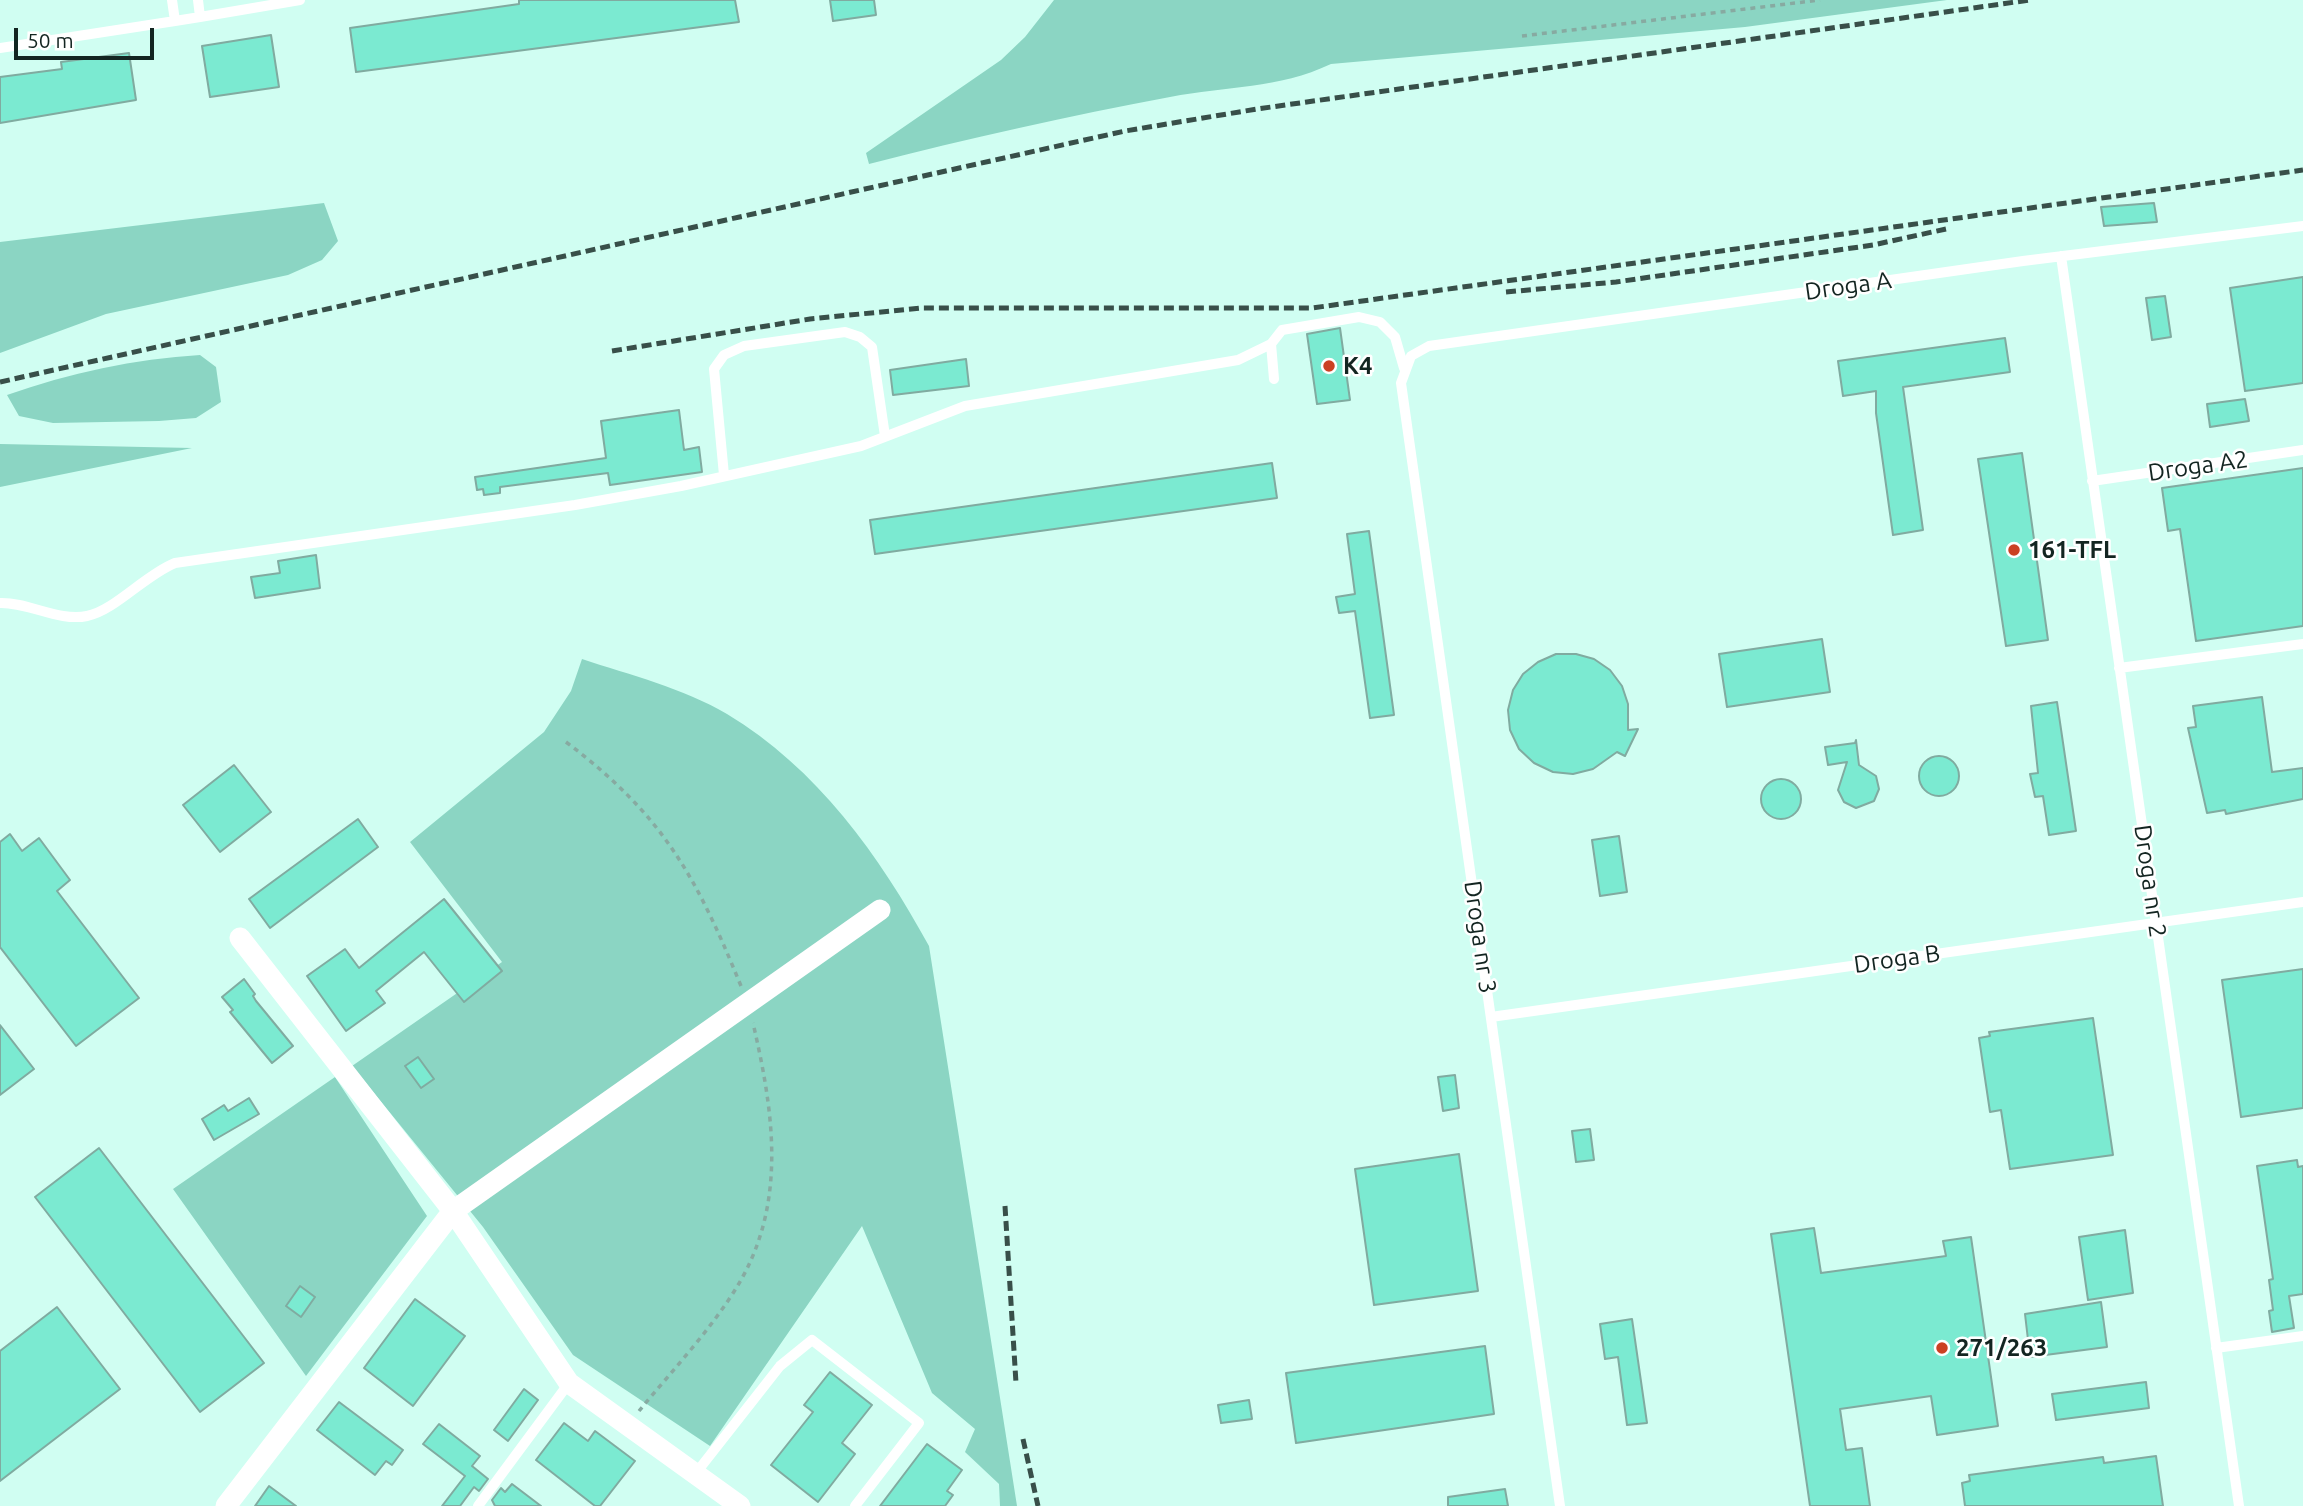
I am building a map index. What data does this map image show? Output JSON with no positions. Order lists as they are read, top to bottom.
{
  "streets": {
    "lane": [
      "Droga A",
      "Droga A2",
      "Droga nr 2",
      "Droga nr 3",
      "Droga B"
    ]
  },
  "crossings": [
    ["Droga A", "Droga nr 2"],
    ["Droga A", "Droga nr 3"],
    ["Droga A2", "Droga nr 2"],
    ["Droga nr 2", "Droga B"],
    ["Droga nr 3", "Droga B"]
  ],
  "places": ["K4", "161-TFL", "271/263"],
  "scale_bar": "50 m"
}
